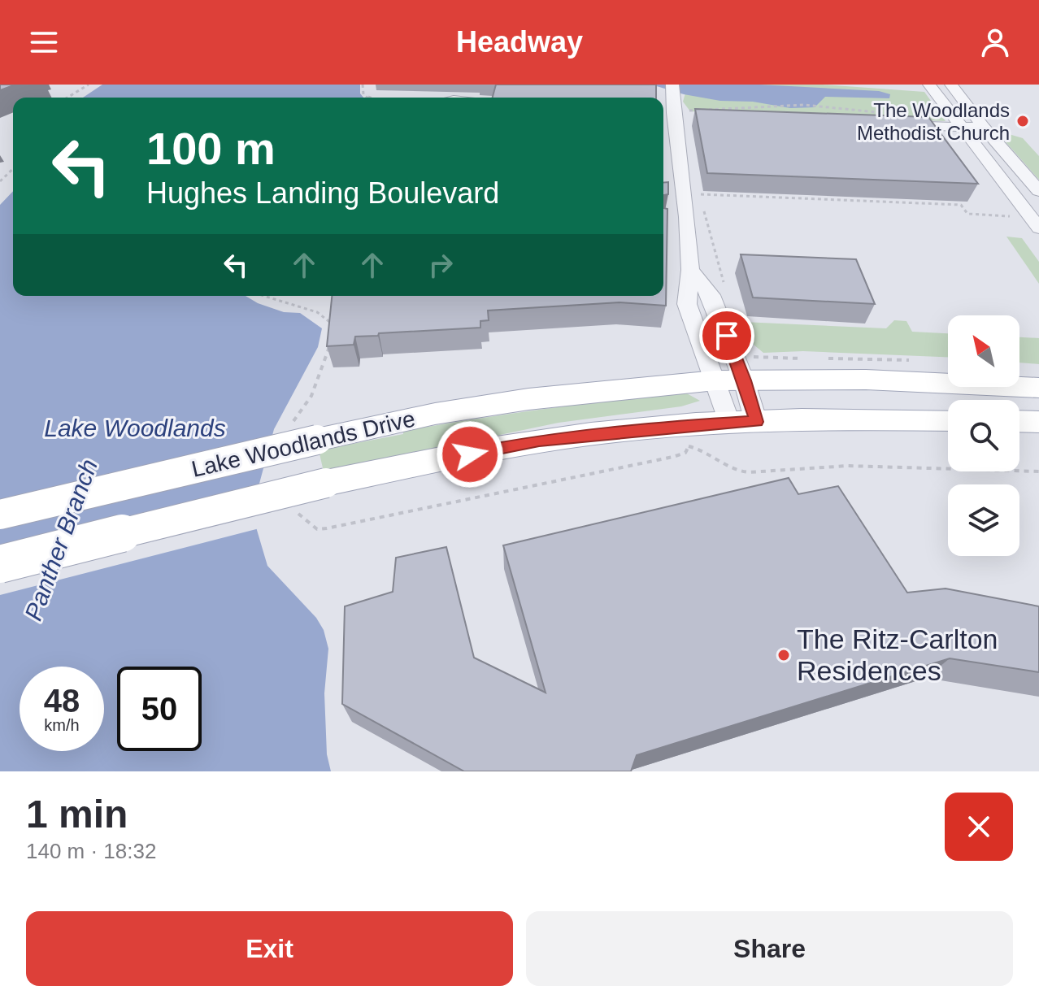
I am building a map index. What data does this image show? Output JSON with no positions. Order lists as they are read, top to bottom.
{
  "streets": {
    "main road": ["Lake Woodlands Drive"]
  },
  "water": ["Lake Woodlands", "Panther Branch"],
  "places": ["The Woodlands Methodist Church", "The Ritz-Carlton Residences"],
  "north": "top left",
  "page": {
    "header": "Headway",
    "turn": ["100 m", "Hughes Landing Boulevard"],
    "speed": "48 km/h",
    "limit": "50",
    "heading": ["1 min", "140 m · 18:32"],
    "buttons": ["Exit", "Share"]
  }
}
